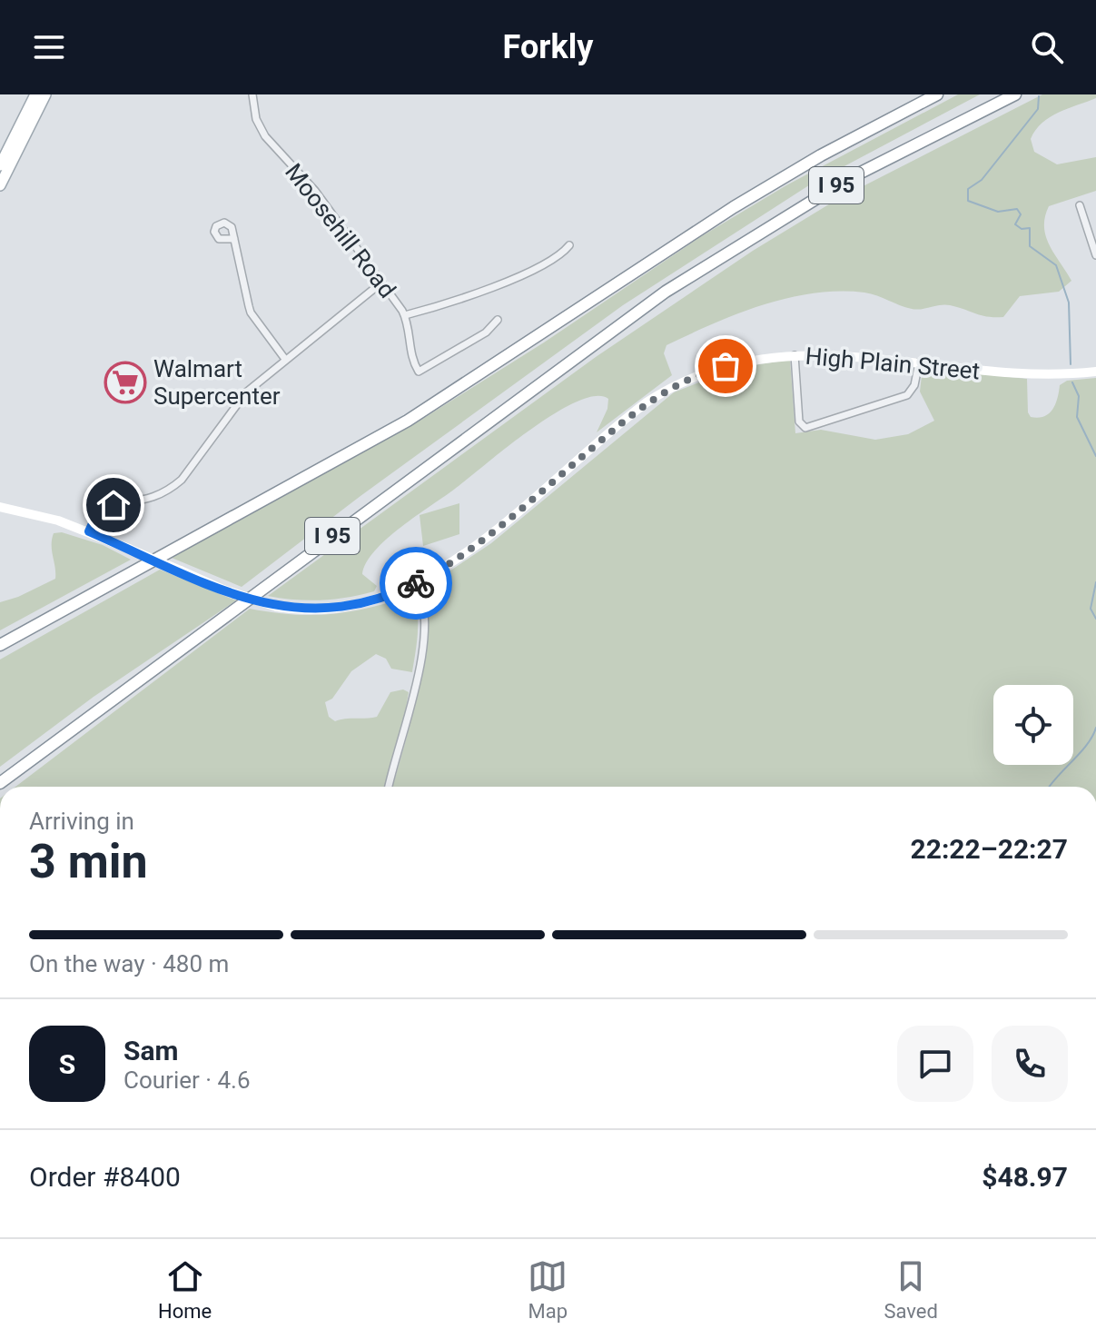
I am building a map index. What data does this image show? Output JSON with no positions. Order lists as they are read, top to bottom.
{
  "streets": {
    "highway": ["I 95"],
    "main road": ["High Plain Street"],
    "street": ["Moosehill Road"]
  },
  "places": {
    "supermarket": ["Walmart Supercenter"]
  },
  "page": {
    "header": "Forkly",
    "heading": ["3 min", "Arriving in", "22:22–22:27"],
    "panel": [
      "Sam",
      "Courier · 4.6",
      "Order #8400",
      "$48.97"
    ],
    "bar": "On the way · 480 m",
    "round": "S",
    "tabs": ["Home", "Map", "Saved"]
  }
}
